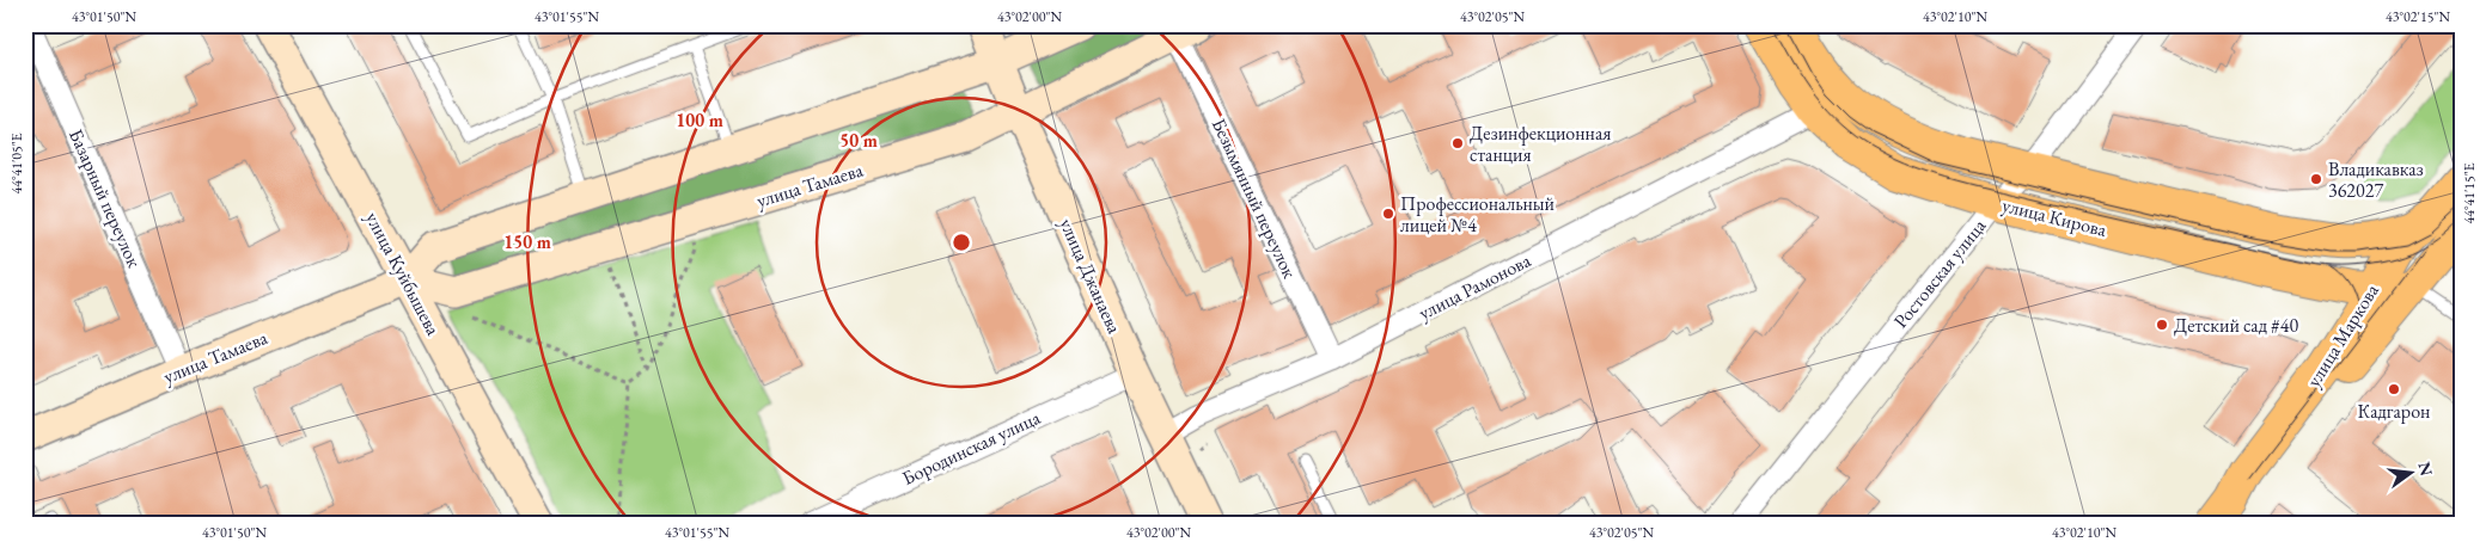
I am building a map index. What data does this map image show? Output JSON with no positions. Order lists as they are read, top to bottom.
{
  "streets": {
    "main road": [
      "улица Тамаева",
      "улица Кирова",
      "улица Куйбышева",
      "улица Джанаева",
      "улица Маркова"
    ],
    "street": [
      "Базарный переулок",
      "Безымянный переулок",
      "Ростовская улица",
      "улица Рамонова",
      "Бородинская улица"
    ]
  },
  "crossings": [
    ["улица Тамаева", "Базарный переулок"],
    ["улица Тамаева", "Безымянный переулок"],
    ["улица Тамаева", "улица Куйбышева"],
    ["улица Тамаева", "улица Джанаева"],
    ["Безымянный переулок", "улица Рамонова"],
    ["улица Кирова", "Ростовская улица"],
    ["улица Кирова", "улица Рамонова"],
    ["улица Кирова", "улица Маркова"],
    ["улица Джанаева", "улица Рамонова"],
    ["улица Джанаева", "Бородинская улица"]
  ],
  "places": [
    "Дезинфекционная станция",
    "Владикавказ 362027",
    "Профессиональный лицей №4",
    "Детский сад #40",
    "Кадгарон"
  ],
  "north": "right",
  "coordinates": [
    "43°01'50\"N",
    "43°01'55\"N",
    "43°02'00\"N",
    "43°02'05\"N",
    "43°02'10\"N",
    "43°02'15\"N",
    "44°41'05\"E",
    "44°41'15\"E"
  ],
  "rings": ["100 m", "50 m", "150 m"]
}
